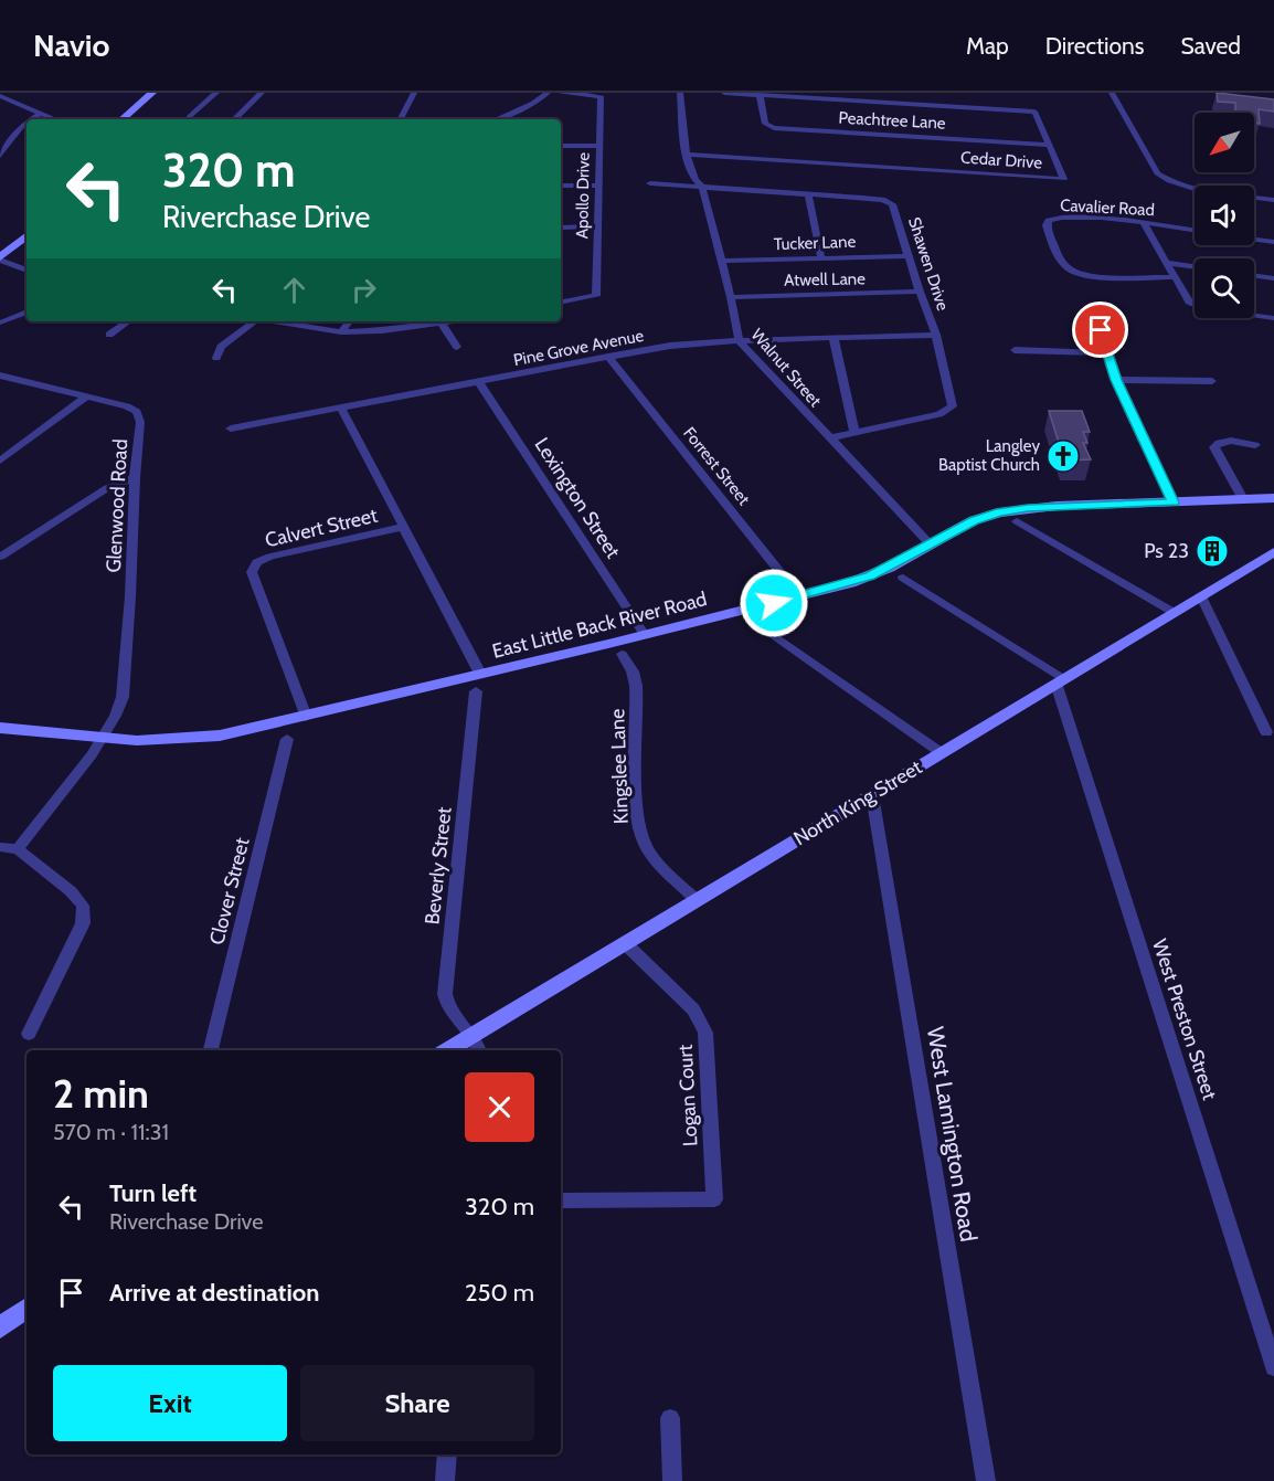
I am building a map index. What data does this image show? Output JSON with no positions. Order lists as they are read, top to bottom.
{
  "streets": {
    "street": [
      "Peachtree Lane",
      "Cedar Drive",
      "Apollo Drive",
      "Cavalier Road",
      "Tucker Lane",
      "Shawen Drive",
      "Atwell Lane",
      "Pine Grove Avenue",
      "Walnut Street",
      "Forrest Street",
      "Lexington Street",
      "Glenwood Road",
      "Calvert Street",
      "East Little Back River Road",
      "Kingslee Lane",
      "North King Street",
      "Beverly Street",
      "Clover Street",
      "West Preston Street",
      "Logan Court",
      "West Lamington Road"
    ]
  },
  "crossings": [
    ["Peachtree Lane", "Cedar Drive"],
    ["Cedar Drive", "Walnut Street"],
    ["Tucker Lane", "Shawen Drive"],
    ["Tucker Lane", "Walnut Street"],
    ["Shawen Drive", "Atwell Lane"],
    ["Shawen Drive", "Pine Grove Avenue"],
    ["Shawen Drive", "Walnut Street"],
    ["Atwell Lane", "Walnut Street"],
    ["Pine Grove Avenue", "Walnut Street"],
    ["Pine Grove Avenue", "Forrest Street"],
    ["Pine Grove Avenue", "Lexington Street"],
    ["Walnut Street", "East Little Back River Road"],
    ["Forrest Street", "East Little Back River Road"],
    ["Lexington Street", "East Little Back River Road"],
    ["Glenwood Road", "East Little Back River Road"],
    ["Calvert Street", "East Little Back River Road"],
    ["Kingslee Lane", "North King Street"],
    ["North King Street", "Beverly Street"],
    ["North King Street", "West Preston Street"],
    ["North King Street", "Logan Court"],
    ["North King Street", "West Lamington Road"]
  ],
  "places": {
    "church": ["Langley Baptist Church"],
    "building": ["Ps 23"]
  },
  "north": "bottom left",
  "page": {
    "header": "Navio",
    "nav": ["Map", "Directions", "Saved"],
    "turn": ["320 m", "Riverchase Drive"],
    "heading": ["2 min", "570 m · 11:31"],
    "list": [
      {
        "name": "Turn left",
        "note": "Riverchase Drive",
        "value": "320 m"
      },
      {
        "name": "Arrive at destination",
        "value": "250 m"
      }
    ],
    "buttons": ["Exit", "Share"]
  }
}
